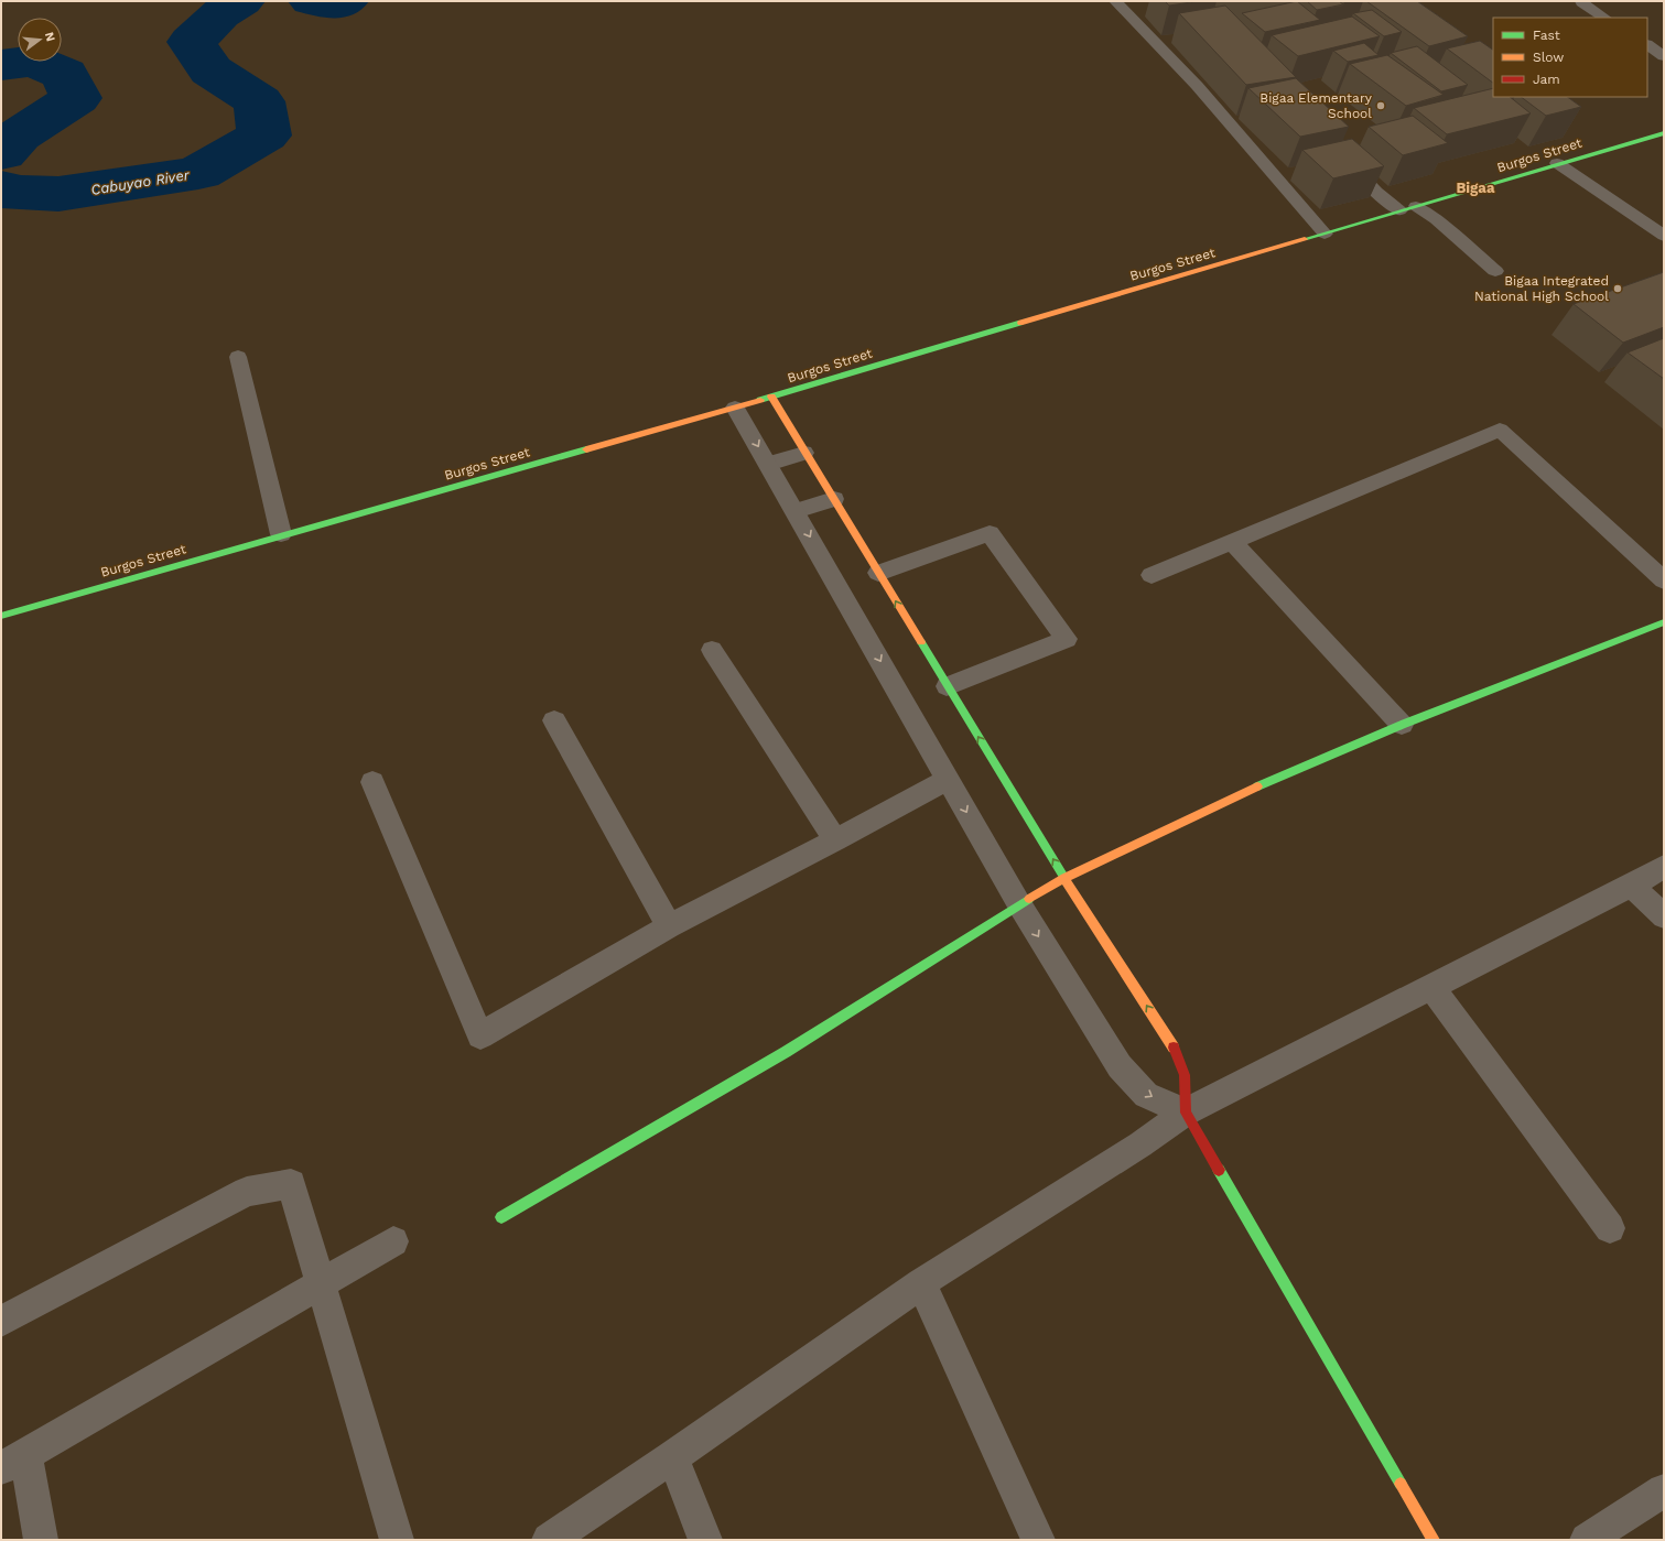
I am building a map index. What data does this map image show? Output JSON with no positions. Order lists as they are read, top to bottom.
{
  "streets": {
    "street": ["Burgos Street"]
  },
  "districts": ["Bigaa"],
  "water": ["Cabuyao River"],
  "places": ["Bigaa Elementary School", "Bigaa Integrated National High School"],
  "legend": ["Fast", "Slow", "Jam"],
  "north": "right"
}
